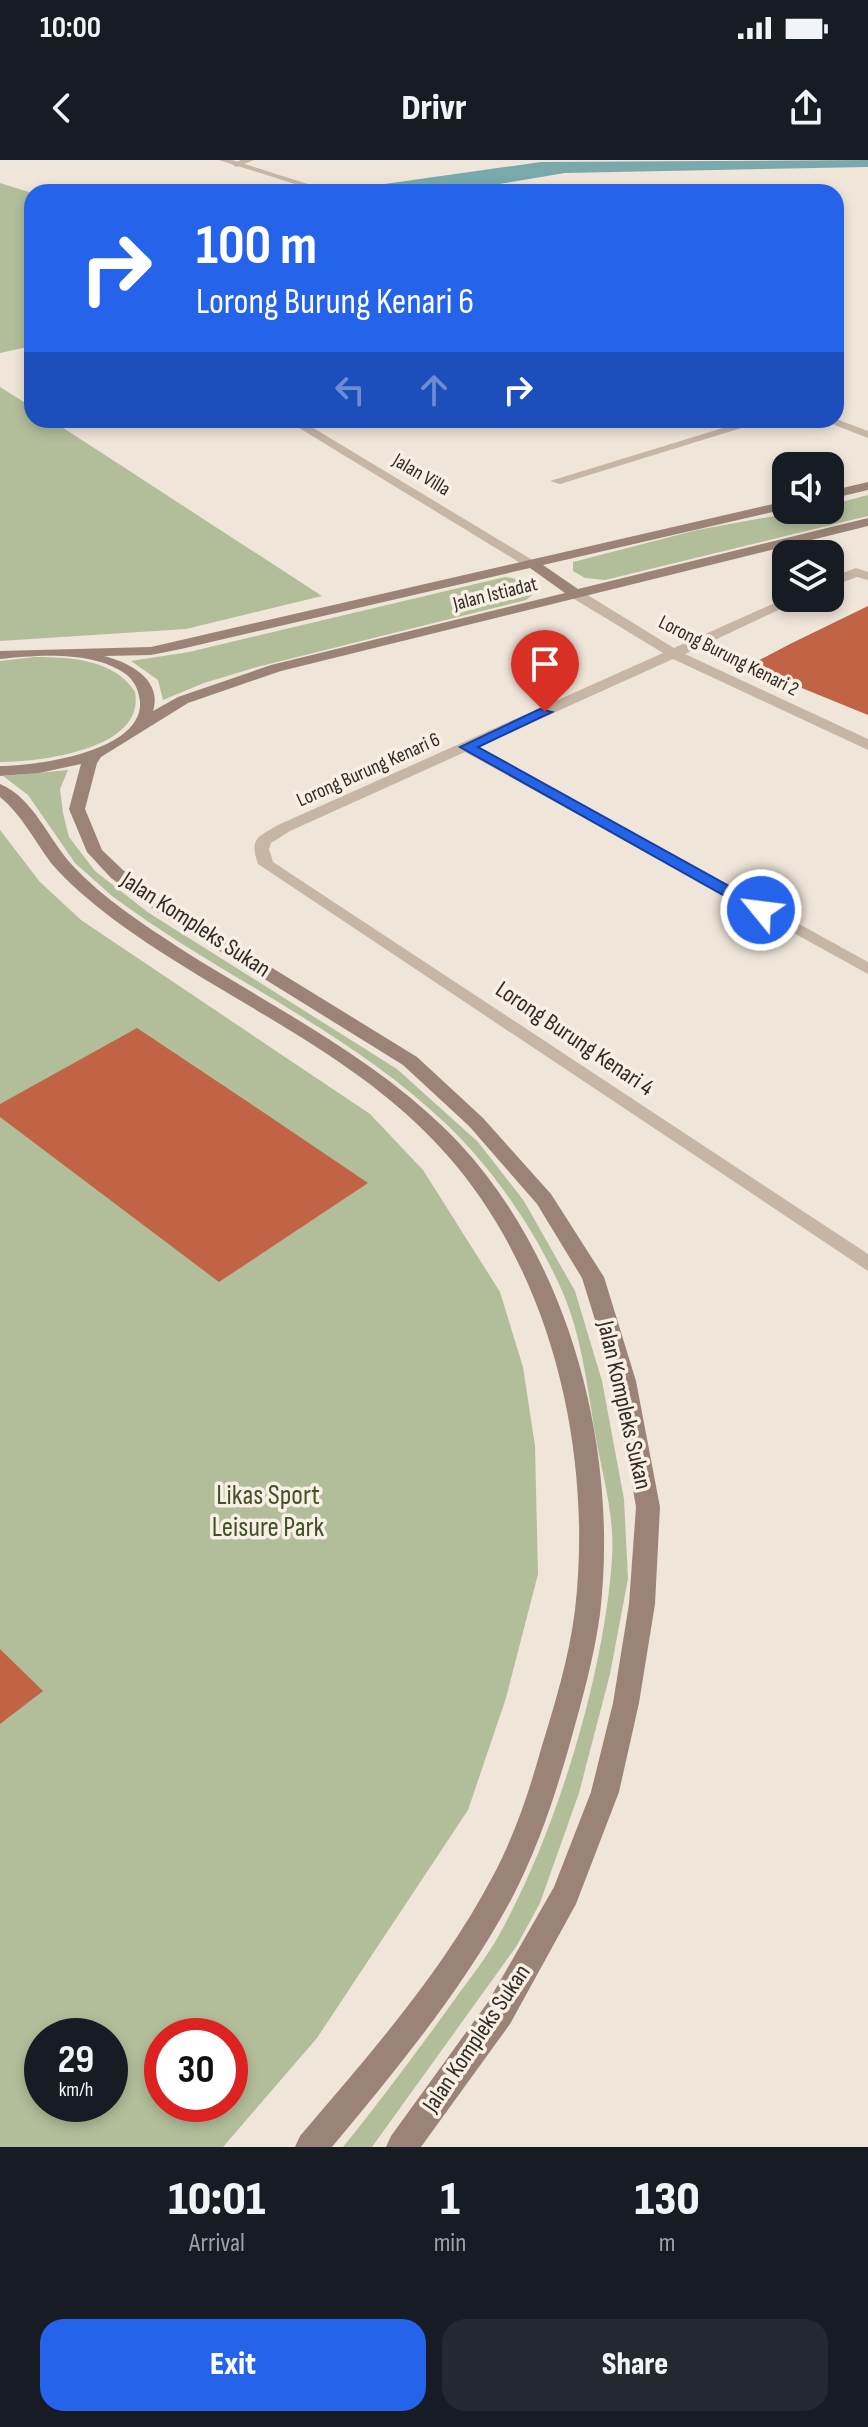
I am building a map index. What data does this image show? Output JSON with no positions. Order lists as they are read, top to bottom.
{
  "streets": {
    "main road": ["Jalan Istiadat", "Jalan Kompleks Sukan"],
    "street": [
      "Jalan Villa",
      "Lorong Burung Kenari 2",
      "Lorong Burung Kenari 6",
      "Lorong Burung Kenari 4"
    ]
  },
  "crossings": [
    ["Jalan Villa", "Jalan Istiadat"],
    ["Jalan Istiadat", "Lorong Burung Kenari 2"],
    ["Jalan Istiadat", "Jalan Kompleks Sukan"],
    ["Lorong Burung Kenari 2", "Lorong Burung Kenari 6"],
    ["Lorong Burung Kenari 6", "Lorong Burung Kenari 4"]
  ],
  "parks": ["Likas Sport Leisure Park"],
  "page": {
    "status": "10:00",
    "header": "Drivr",
    "turn": ["100 m", "Lorong Burung Kenari 6"],
    "speed": "29 km/h",
    "limit": "30",
    "eta": [
      "10:01",
      "Arrival",
      "1",
      "min",
      "130",
      "m"
    ],
    "buttons": ["Exit", "Share"]
  }
}
